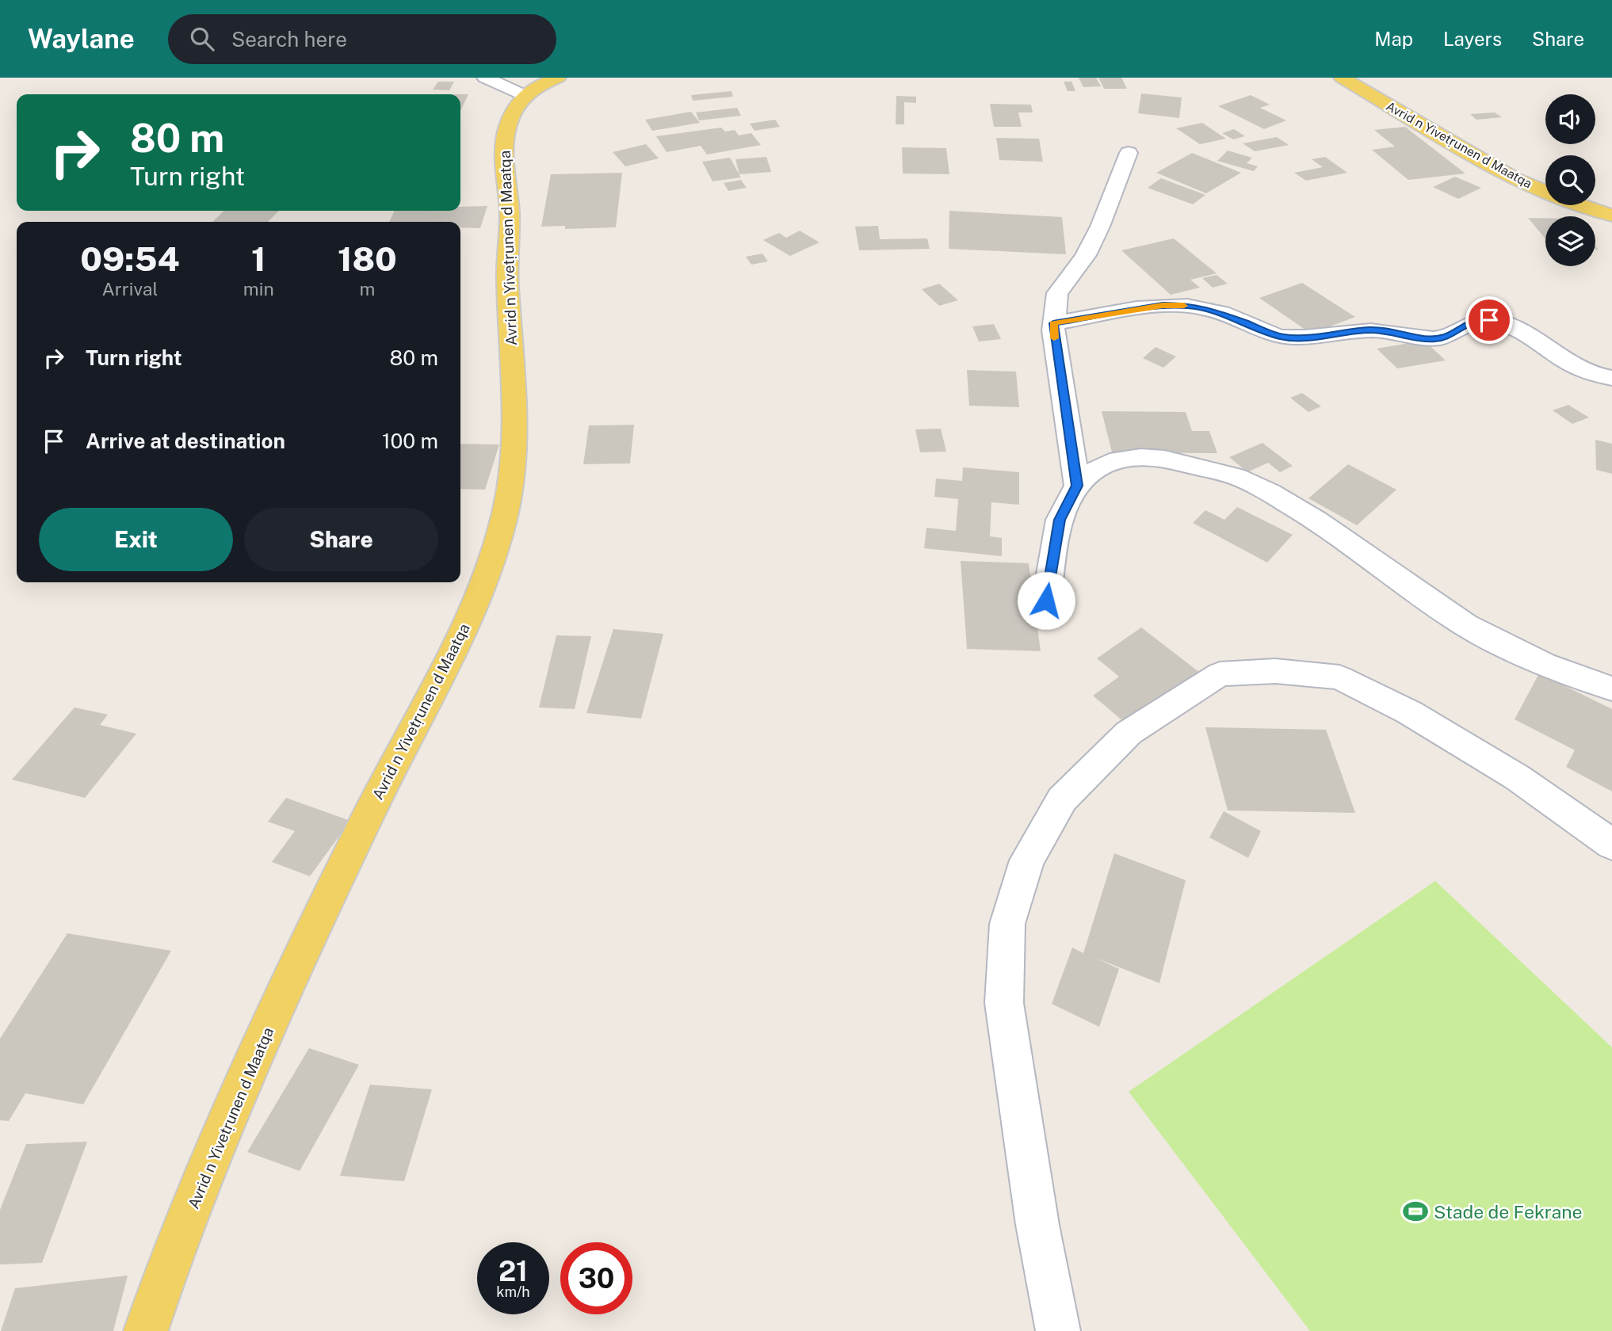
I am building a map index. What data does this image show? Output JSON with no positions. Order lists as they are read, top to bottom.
{
  "streets": {
    "main road": ["Avrid n Yivetṛunen d Maatqa"]
  },
  "places": {
    "sports": ["Stade de Fekrane"]
  },
  "page": {
    "header": "Waylane",
    "search": "Search here",
    "nav": ["Map", "Layers", "Share"],
    "turn": ["80 m", "Turn right"],
    "eta": [
      "09:54",
      "Arrival",
      "1",
      "min",
      "180",
      "m"
    ],
    "list": [
      {
        "name": "Turn right",
        "value": "80 m"
      },
      {
        "name": "Arrive at destination",
        "value": "100 m"
      }
    ],
    "buttons": ["Exit", "Share"],
    "speed": "21 km/h",
    "limit": "30"
  }
}
